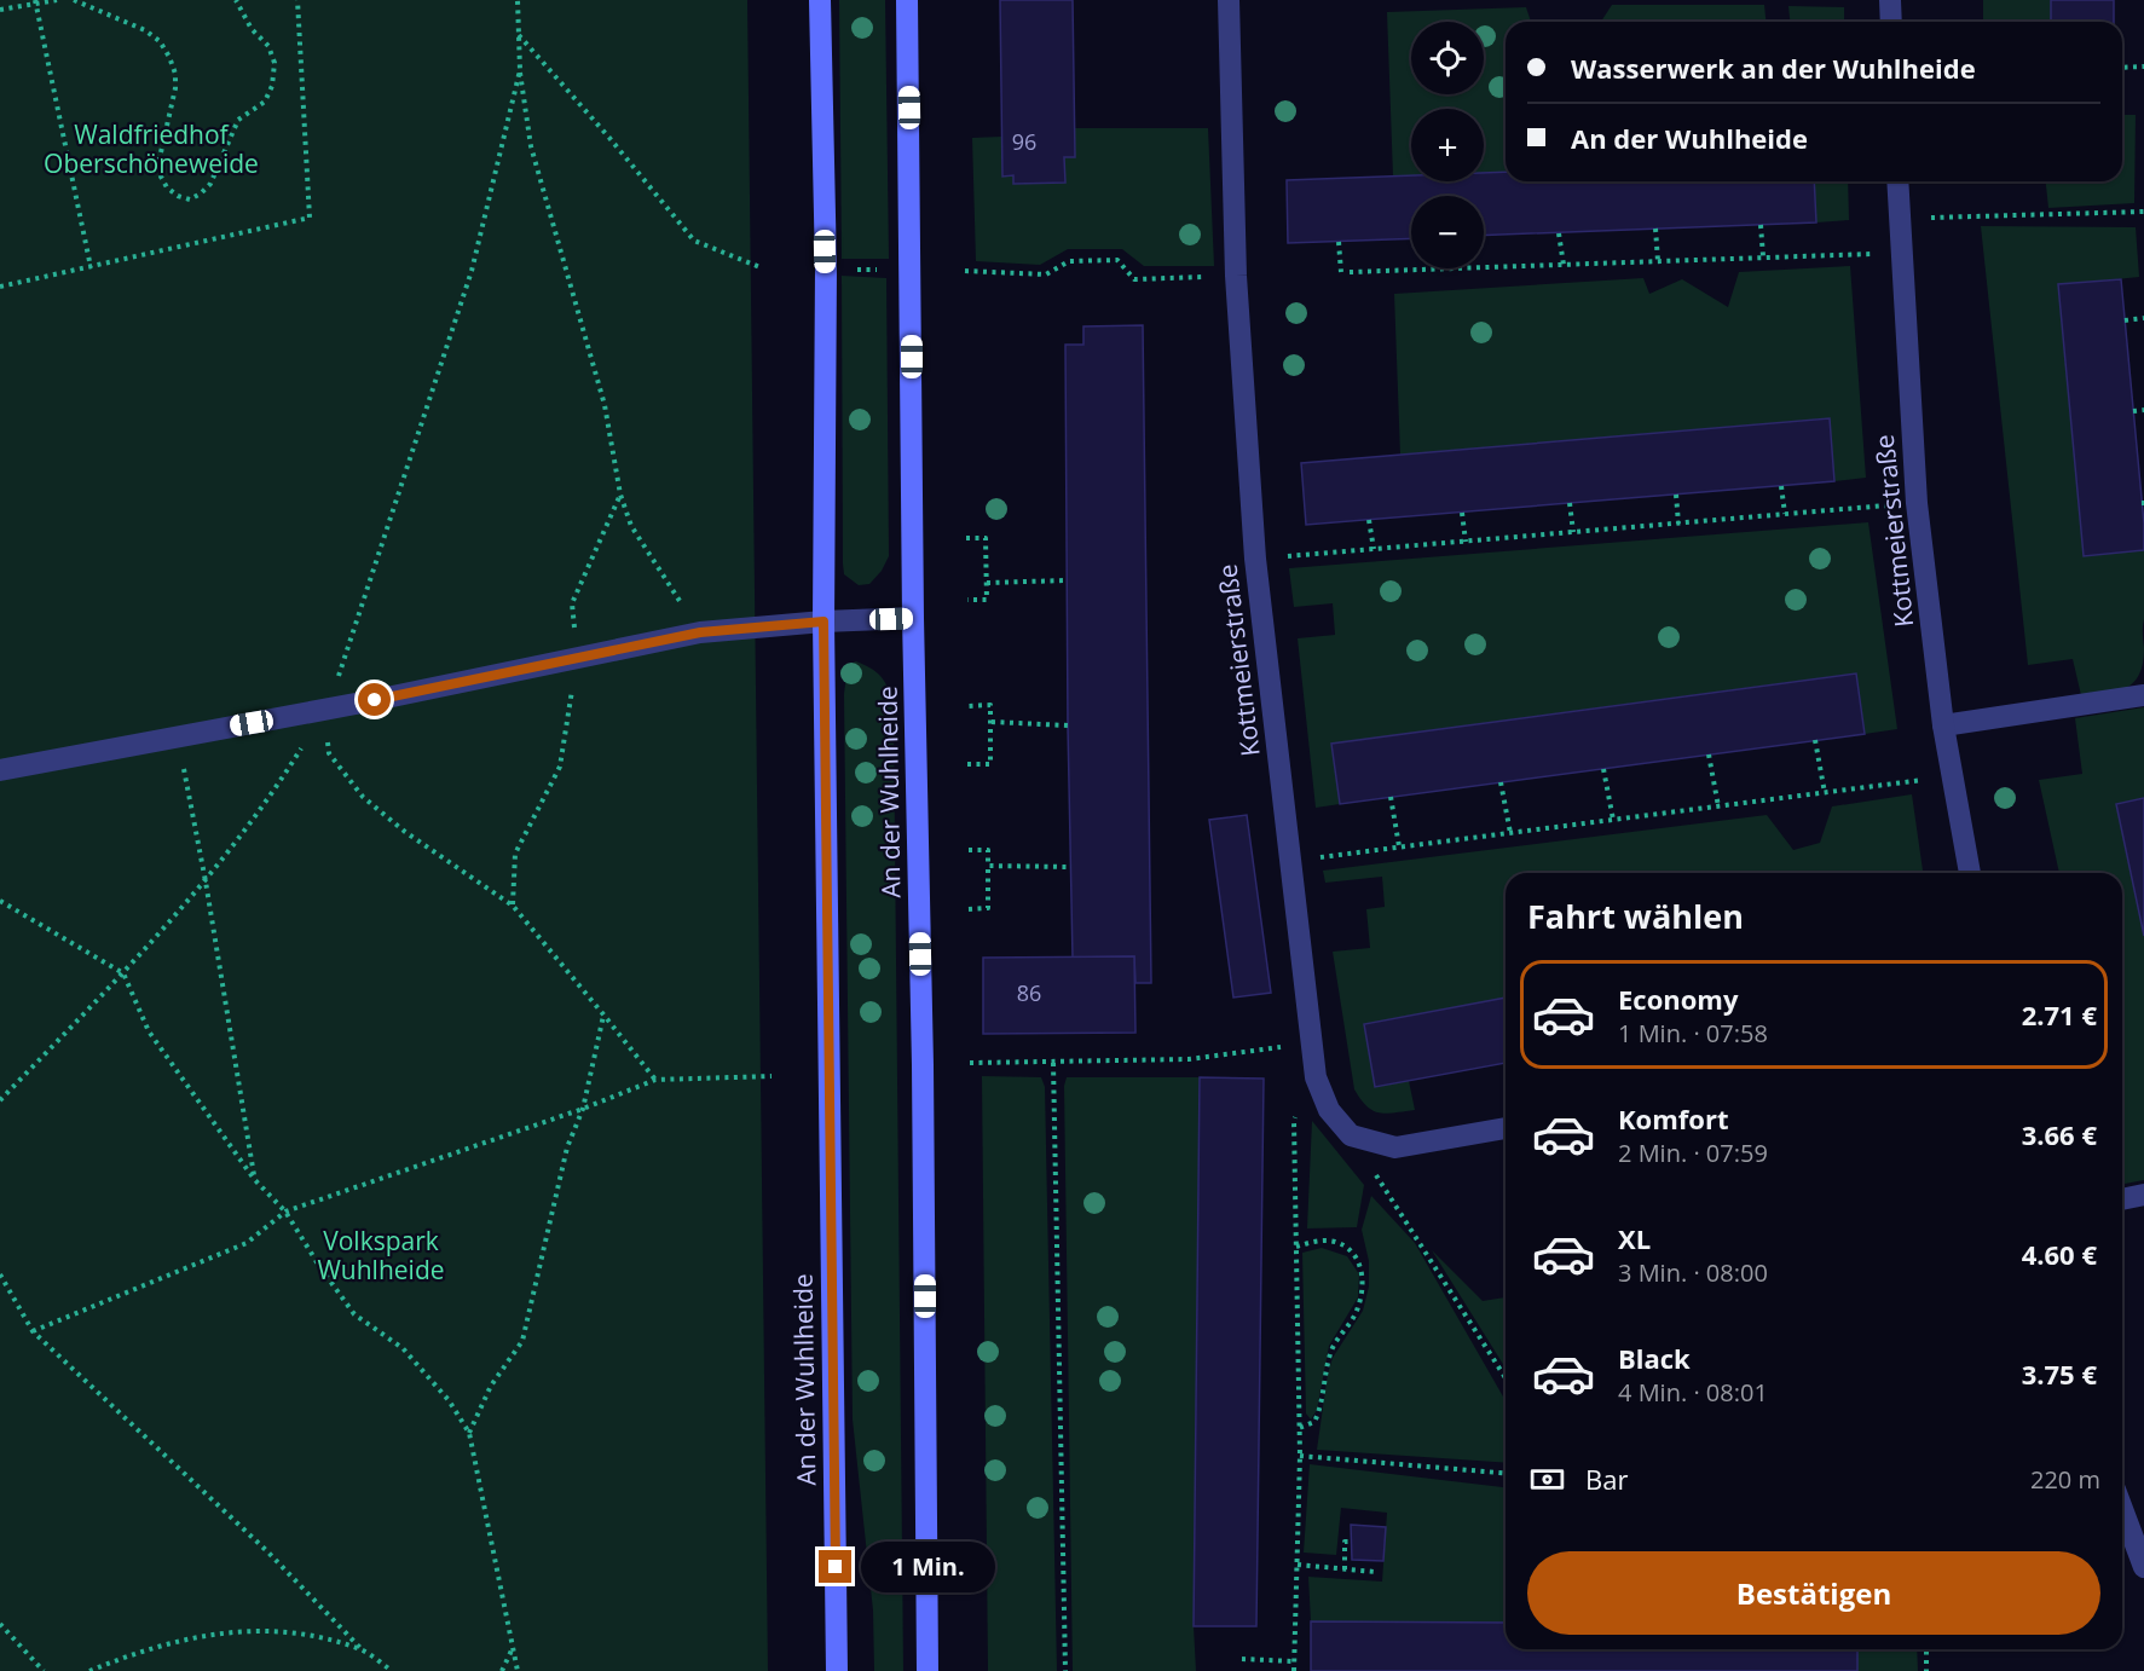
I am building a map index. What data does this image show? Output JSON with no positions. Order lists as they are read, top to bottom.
{
  "streets": {
    "main road": ["An der Wuhlheide"],
    "street": ["Kottmeierstraße"]
  },
  "parks": ["Waldfriedhof Oberschöneweide", "Volkspark Wuhlheide"],
  "house_numbers": ["96", "86"],
  "page": {
    "map_buttons": ["+", "−"],
    "banner": ["Wasserwerk an der Wuhlheide", "An der Wuhlheide"],
    "heading": "Fahrt wählen",
    "list": [
      {
        "name": "Economy",
        "note": "1 Min. · 07:58",
        "value": "2.71 €"
      },
      {
        "name": "Komfort",
        "note": "2 Min. · 07:59",
        "value": "3.66 €"
      },
      {
        "name": "XL",
        "note": "3 Min. · 08:00",
        "value": "4.60 €"
      },
      {
        "name": "Black",
        "note": "4 Min. · 08:01",
        "value": "3.75 €"
      }
    ],
    "pay": ["Bar", "220 m"],
    "buttons": "Bestätigen",
    "bubble": "1 Min."
  }
}
